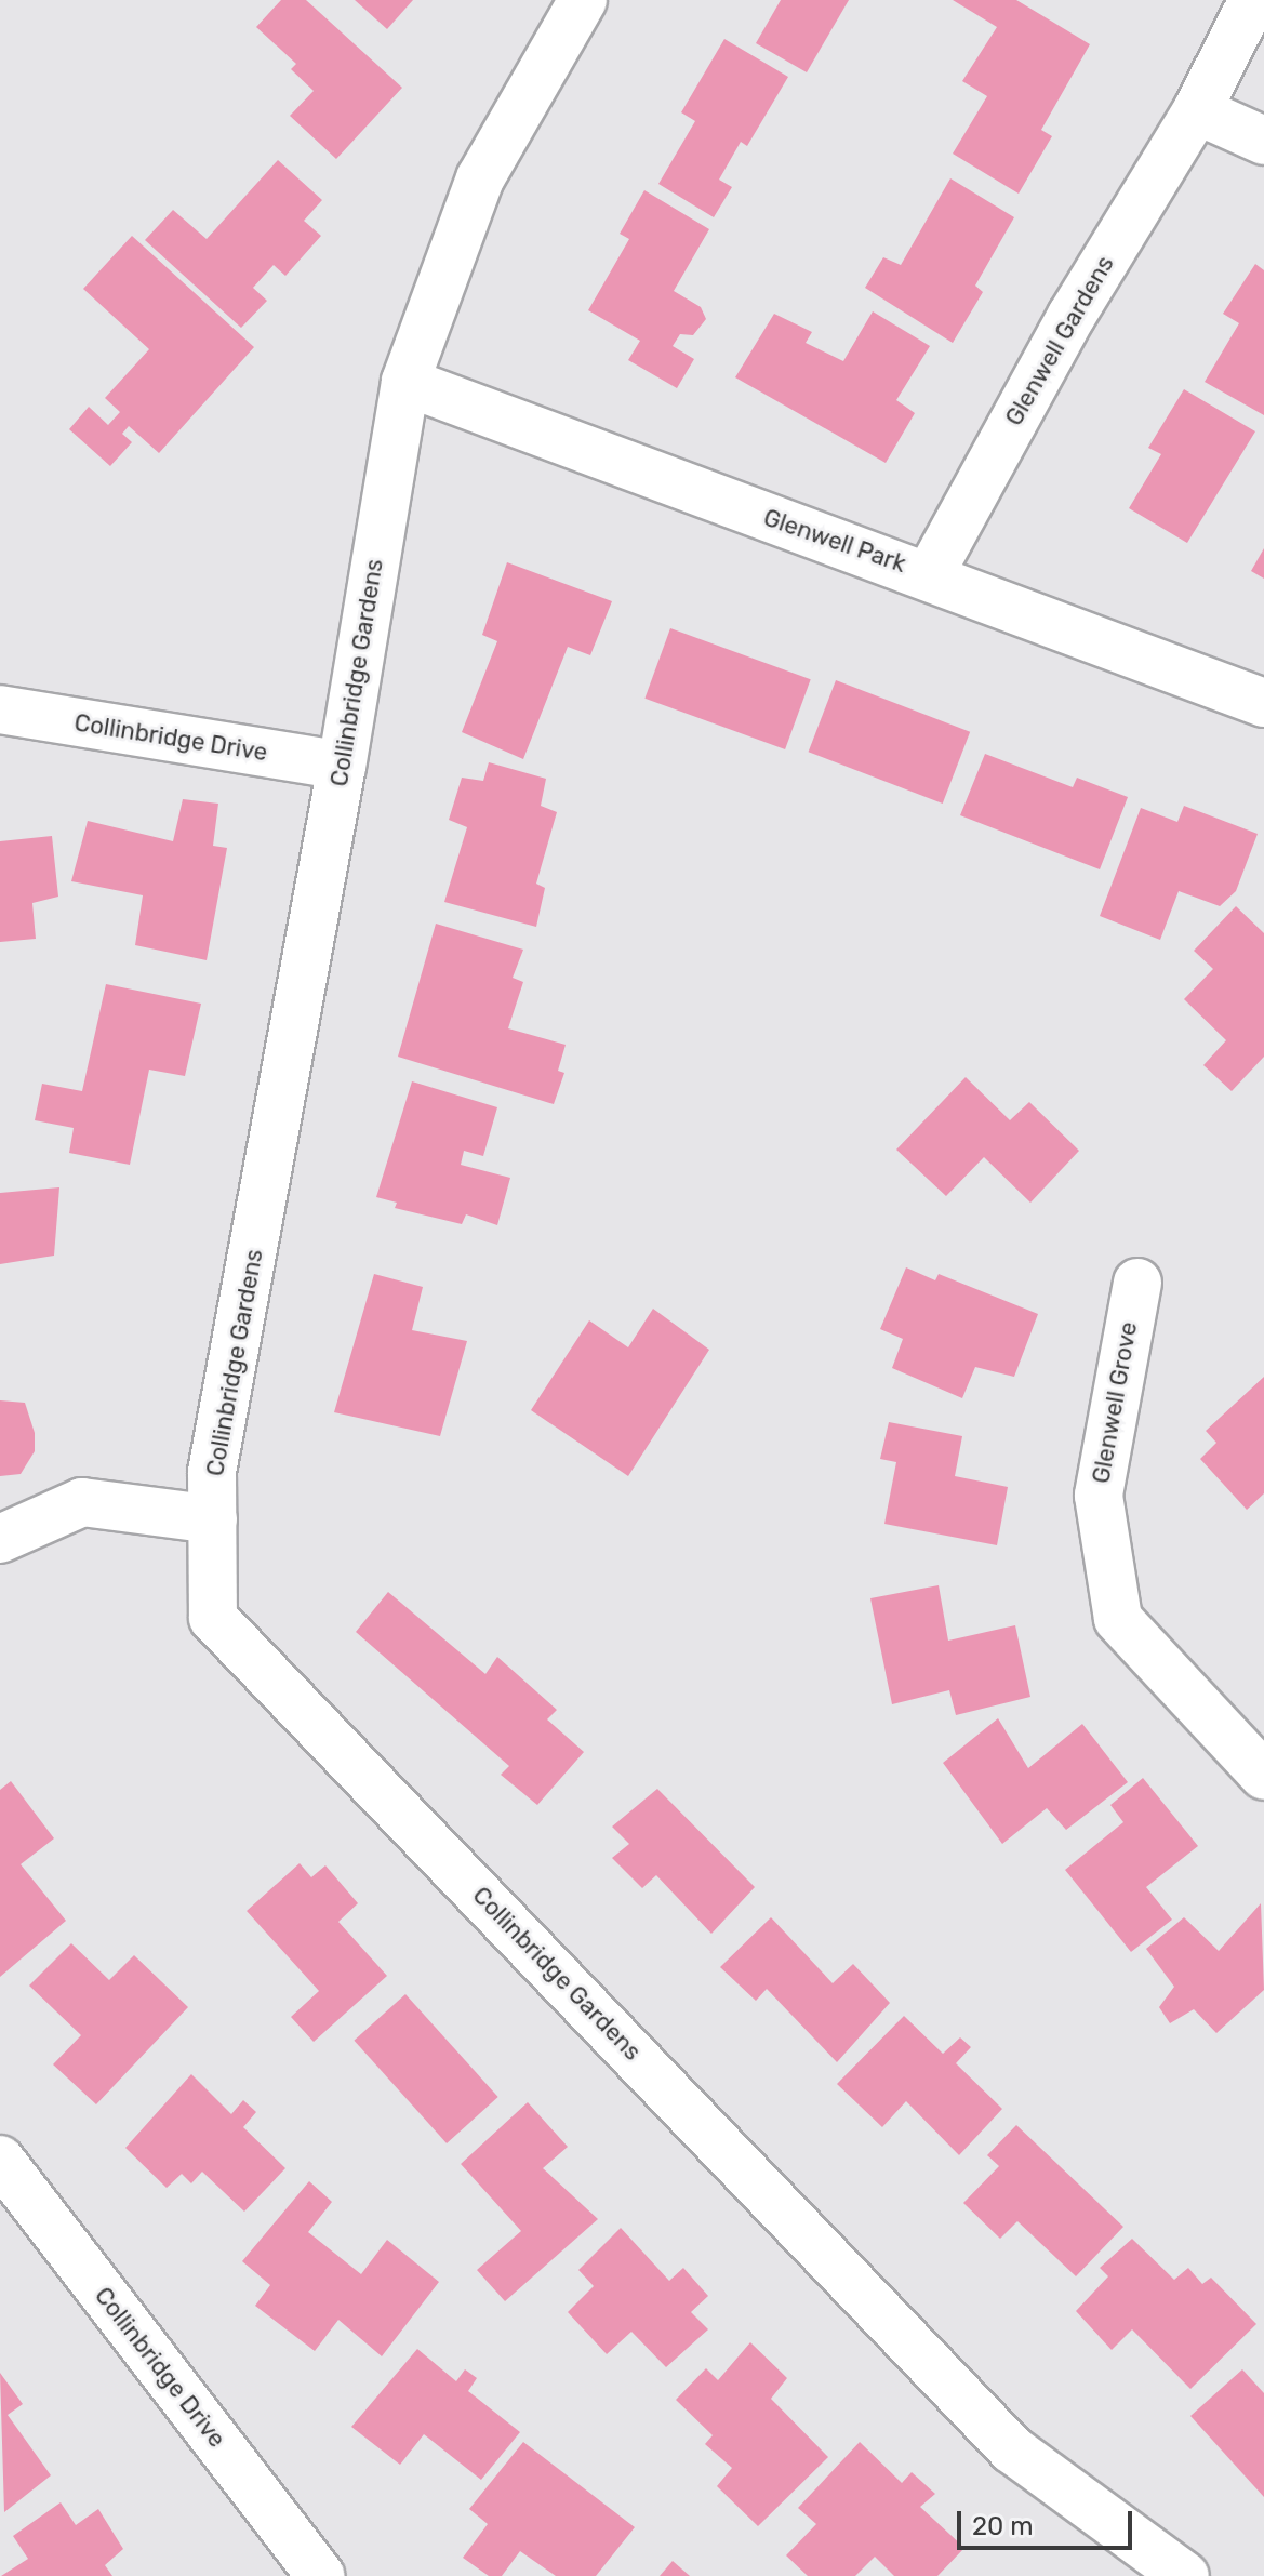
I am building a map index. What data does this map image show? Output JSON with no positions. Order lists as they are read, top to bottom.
{
  "streets": {
    "street": [
      "Glenwell Gardens",
      "Glenwell Park",
      "Collinbridge Gardens",
      "Collinbridge Drive",
      "Glenwell Grove"
    ]
  },
  "crossings": [
    ["Glenwell Gardens", "Glenwell Park"],
    ["Glenwell Park", "Collinbridge Gardens"],
    ["Collinbridge Gardens", "Collinbridge Drive"]
  ],
  "scale_bar": "20 m"
}
